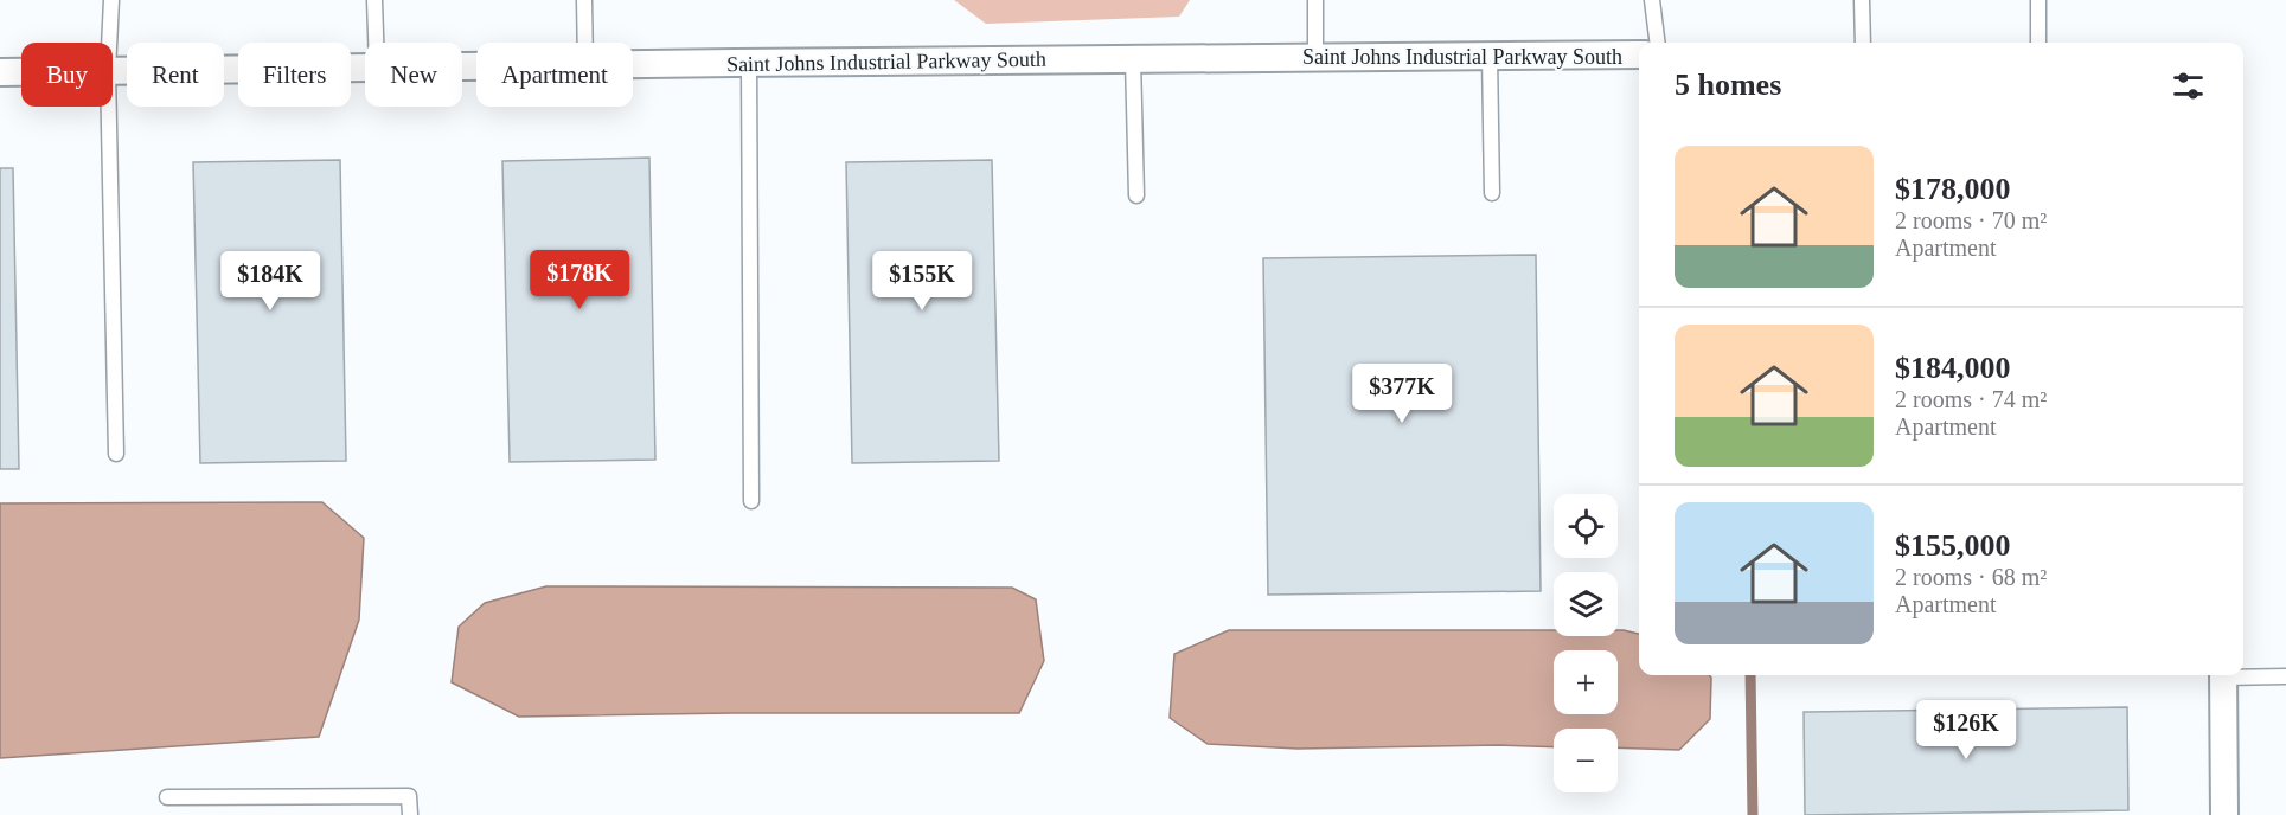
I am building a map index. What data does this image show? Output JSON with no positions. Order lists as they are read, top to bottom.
{
  "streets": {
    "street": ["Saint Johns Industrial Parkway South"]
  },
  "page": {
    "chip": [
      "Buy",
      "Rent",
      "Filters",
      "New",
      "Apartment"
    ],
    "heading": "5 homes",
    "list": [
      {
        "name": "$178,000",
        "note": "2 rooms · 70 m² · Apartment"
      },
      {
        "name": "$184,000",
        "note": "2 rooms · 74 m² · Apartment"
      },
      {
        "name": "$155,000",
        "note": "2 rooms · 68 m² · Apartment"
      }
    ],
    "price": [
      "$178K",
      "$184K",
      "$155K",
      "$377K",
      "$126K"
    ],
    "map_buttons": ["+", "−"]
  }
}
